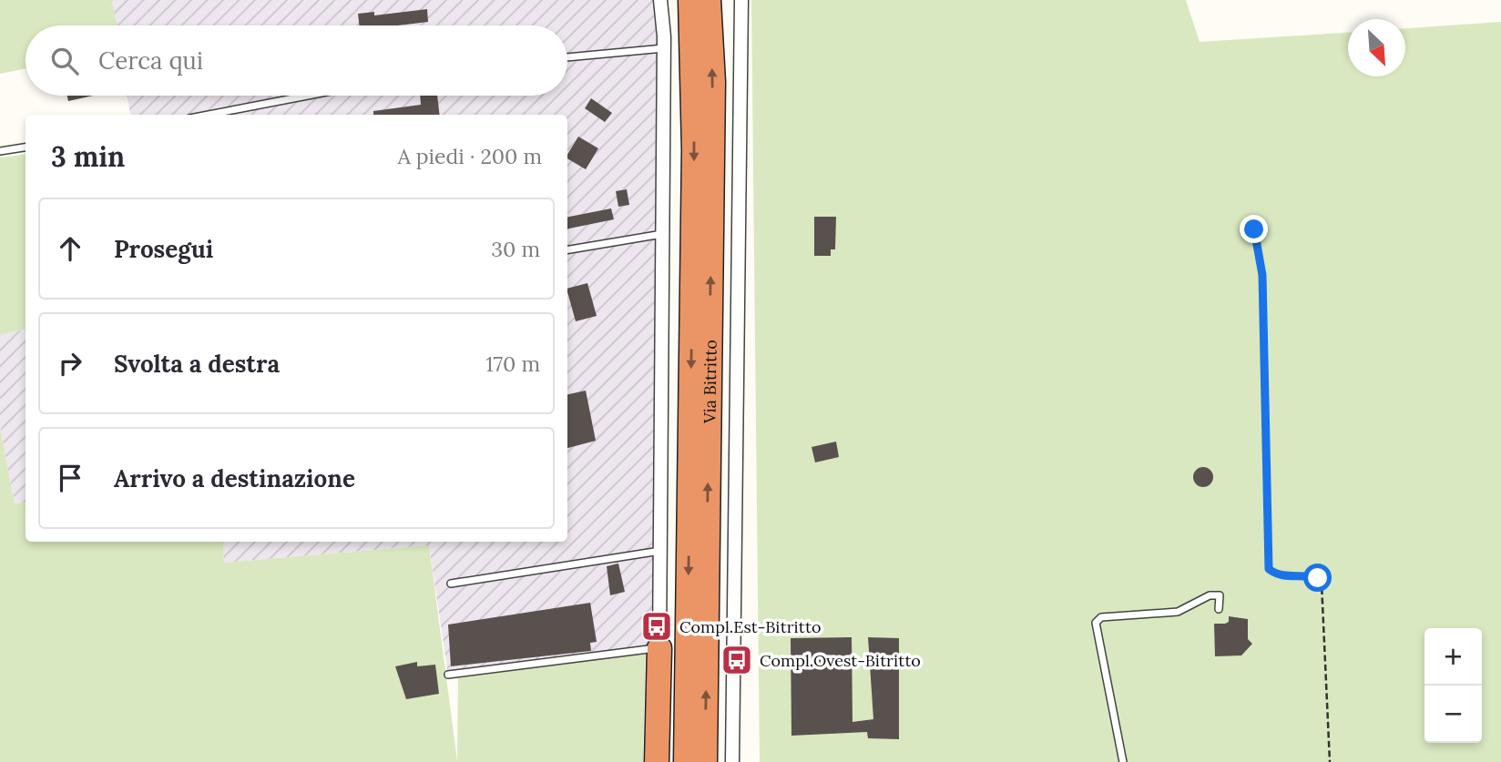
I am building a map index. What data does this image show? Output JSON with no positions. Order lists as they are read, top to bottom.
{
  "streets": {
    "highway": ["Via Bitritto"]
  },
  "places": {
    "bus stop": ["Compl.Est-Bitritto", "Compl.Ovest-Bitritto"]
  },
  "north": "bottom right",
  "page": {
    "search": "Cerca qui",
    "heading": ["3 min", "A piedi · 200 m"],
    "list": [
      ["Prosegui", "30 m"],
      ["Svolta a destra", "170 m"],
      "Arrivo a destinazione"
    ],
    "map_buttons": ["+", "−"]
  }
}
